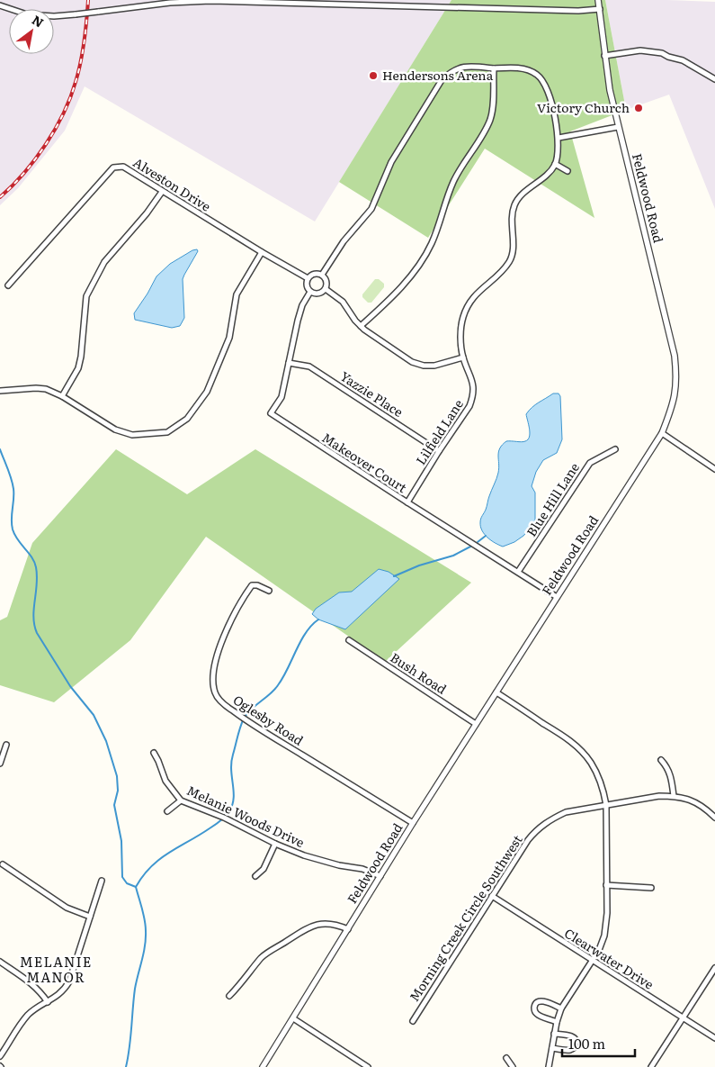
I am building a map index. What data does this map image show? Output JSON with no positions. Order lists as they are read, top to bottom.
{
  "streets": {
    "street": [
      "Alveston Drive",
      "Feldwood Road",
      "Yazzie Place",
      "Lilfield Lane",
      "Makeover Court",
      "Blue Hill Lane",
      "Bush Road",
      "Oglesby Road",
      "Melanie Woods Drive",
      "Morning Creek Circle Southwest",
      "Clearwater Drive"
    ]
  },
  "crossings": [
    ["Alveston Drive", "Makeover Court"],
    ["Feldwood Road", "Makeover Court"],
    ["Feldwood Road", "Bush Road"],
    ["Feldwood Road", "Oglesby Road"],
    ["Feldwood Road", "Melanie Woods Drive"],
    ["Yazzie Place", "Lilfield Lane"],
    ["Yazzie Place", "Makeover Court"],
    ["Lilfield Lane", "Makeover Court"],
    ["Makeover Court", "Blue Hill Lane"],
    ["Morning Creek Circle Southwest", "Clearwater Drive"]
  ],
  "districts": ["MELANIE MANOR"],
  "places": ["Hendersons Arena", "Victory Church"],
  "scale_bar": "100 m",
  "north": "top right"
}
